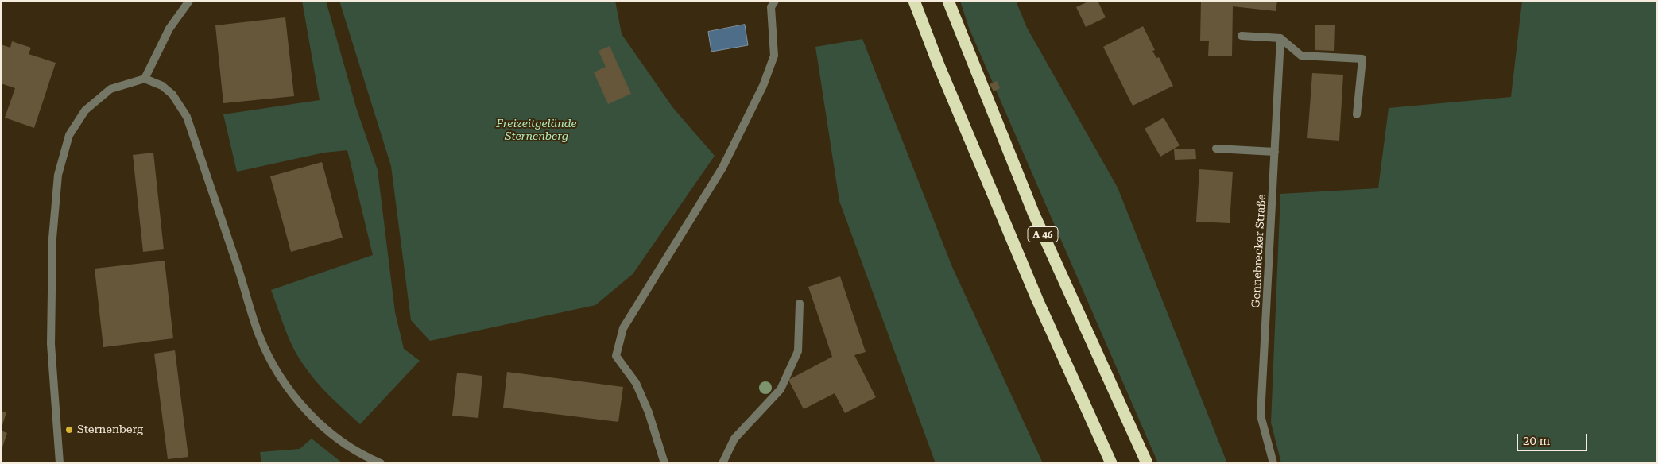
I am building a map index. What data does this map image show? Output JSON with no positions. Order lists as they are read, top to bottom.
{
  "streets": {
    "highway": ["A 46"],
    "street": ["Gennebrecker Straße"]
  },
  "parks": ["Freizeitgelände Sternenberg"],
  "places": ["Sternenberg"],
  "scale_bar": "20 m"
}
